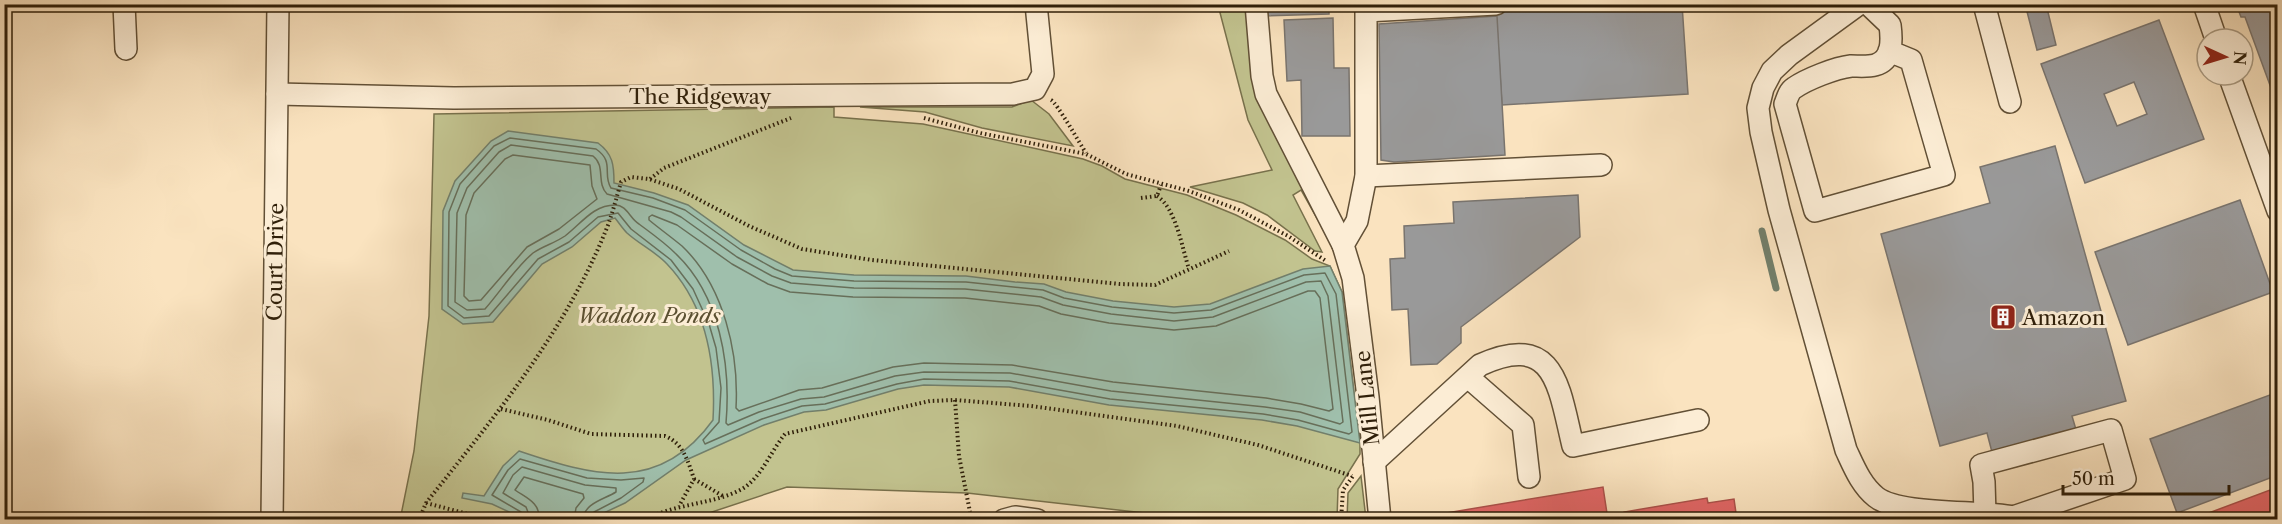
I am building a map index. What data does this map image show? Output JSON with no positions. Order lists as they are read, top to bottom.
{
  "streets": {
    "street": ["The Ridgeway", "Court Drive", "Mill Lane"]
  },
  "crossings": [
    ["The Ridgeway", "Court Drive"]
  ],
  "parks": ["Waddon Ponds"],
  "places": {
    "building": ["Amazon"]
  },
  "scale_bar": "50 m",
  "north": "right"
}
